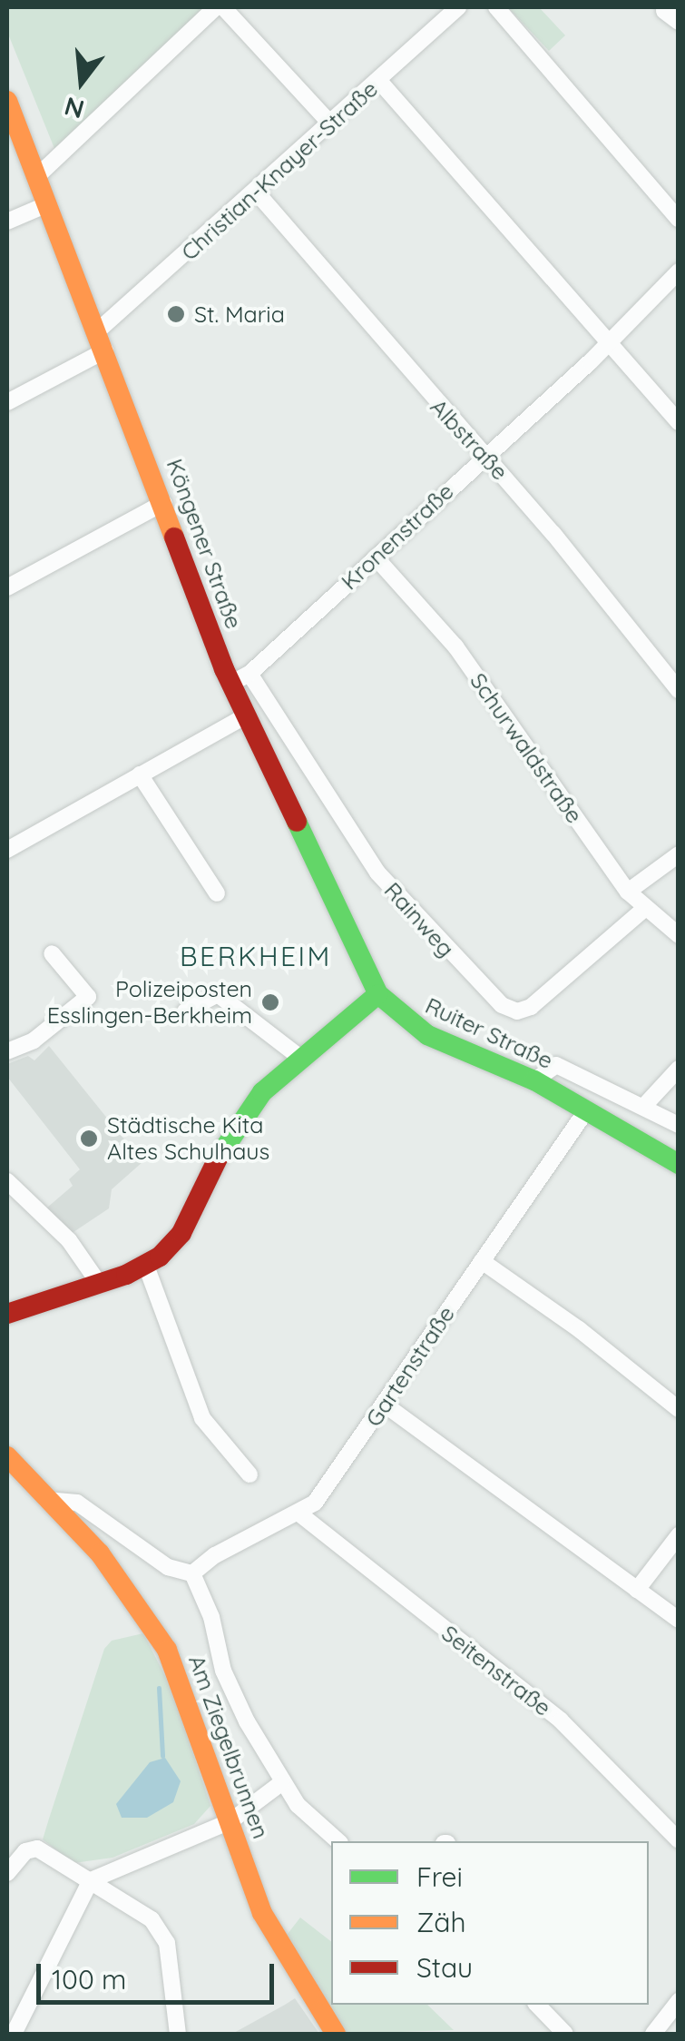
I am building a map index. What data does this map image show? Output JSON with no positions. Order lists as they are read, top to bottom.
{
  "streets": {
    "street": [
      "Christian-Knayer-Straße",
      "Albstraße",
      "Kronenstraße",
      "Köngener Straße",
      "Schurwaldstraße",
      "Rainweg",
      "Ruiter Straße",
      "Gartenstraße",
      "Seitenstraße",
      "Am Ziegelbrunnen"
    ]
  },
  "crossings": [
    ["Christian-Knayer-Straße", "Albstraße"],
    ["Christian-Knayer-Straße", "Köngener Straße"],
    ["Albstraße", "Kronenstraße"],
    ["Kronenstraße", "Köngener Straße"],
    ["Kronenstraße", "Schurwaldstraße"],
    ["Kronenstraße", "Rainweg"],
    ["Köngener Straße", "Rainweg"],
    ["Köngener Straße", "Ruiter Straße"],
    ["Schurwaldstraße", "Rainweg"],
    ["Ruiter Straße", "Gartenstraße"],
    ["Gartenstraße", "Seitenstraße"]
  ],
  "districts": ["BERKHEIM"],
  "places": ["St. Maria", "Polizeiposten Esslingen-Berkheim", "Städtische Kita Altes Schulhaus"],
  "legend": ["Frei", "Zäh", "Stau"],
  "scale_bar": "100 m",
  "north": "bottom"
}
